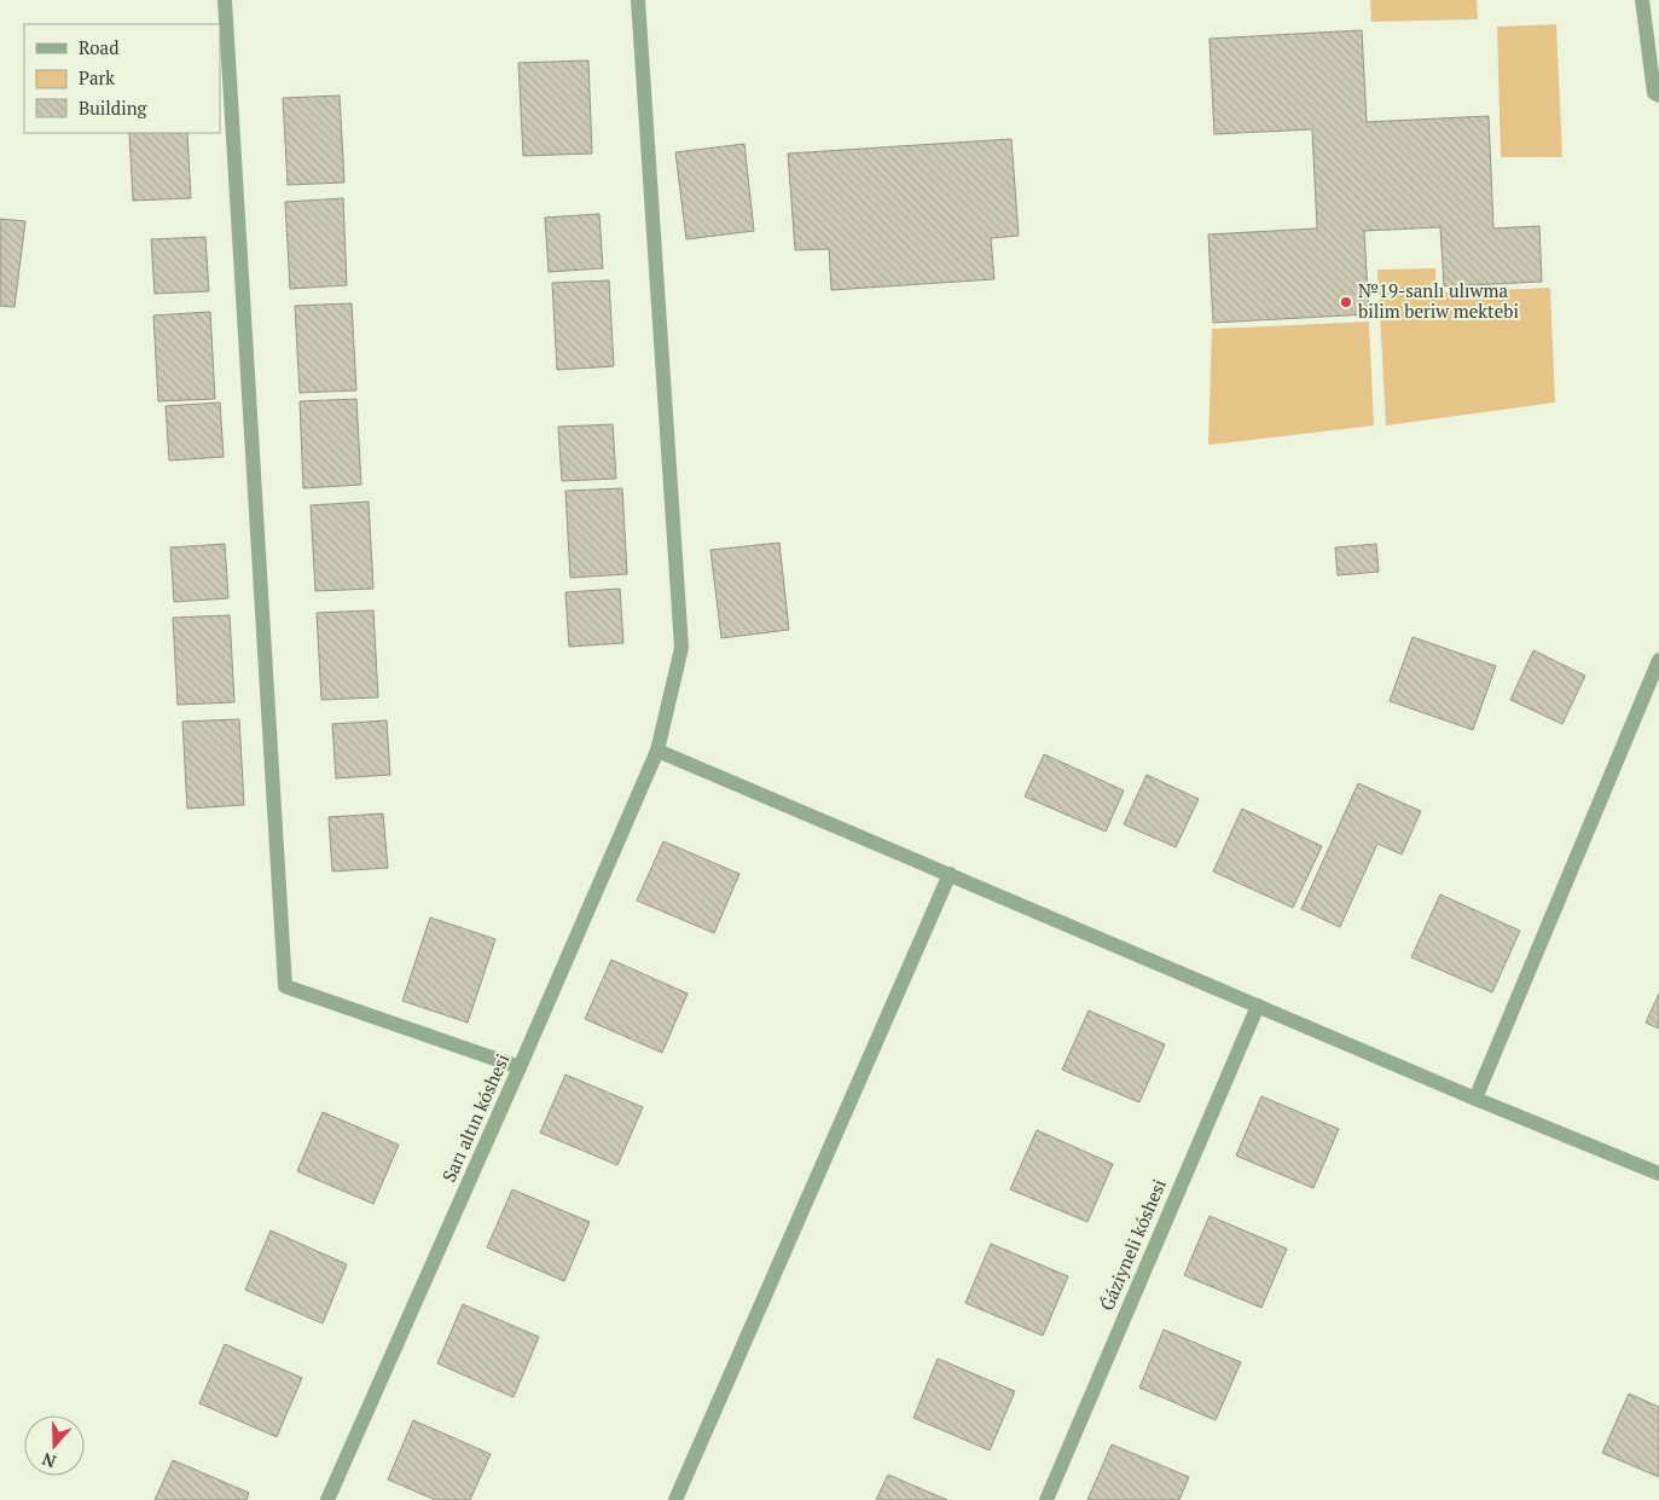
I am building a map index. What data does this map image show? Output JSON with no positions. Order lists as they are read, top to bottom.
{
  "streets": {
    "street": ["Sarı altın kóshesi", "Ǵáziyneli kóshesi"]
  },
  "places": ["№19-sanlı ulıwma bilim beriw mektebi"],
  "legend": ["Road", "Park", "Building"],
  "north": "bottom"
}
